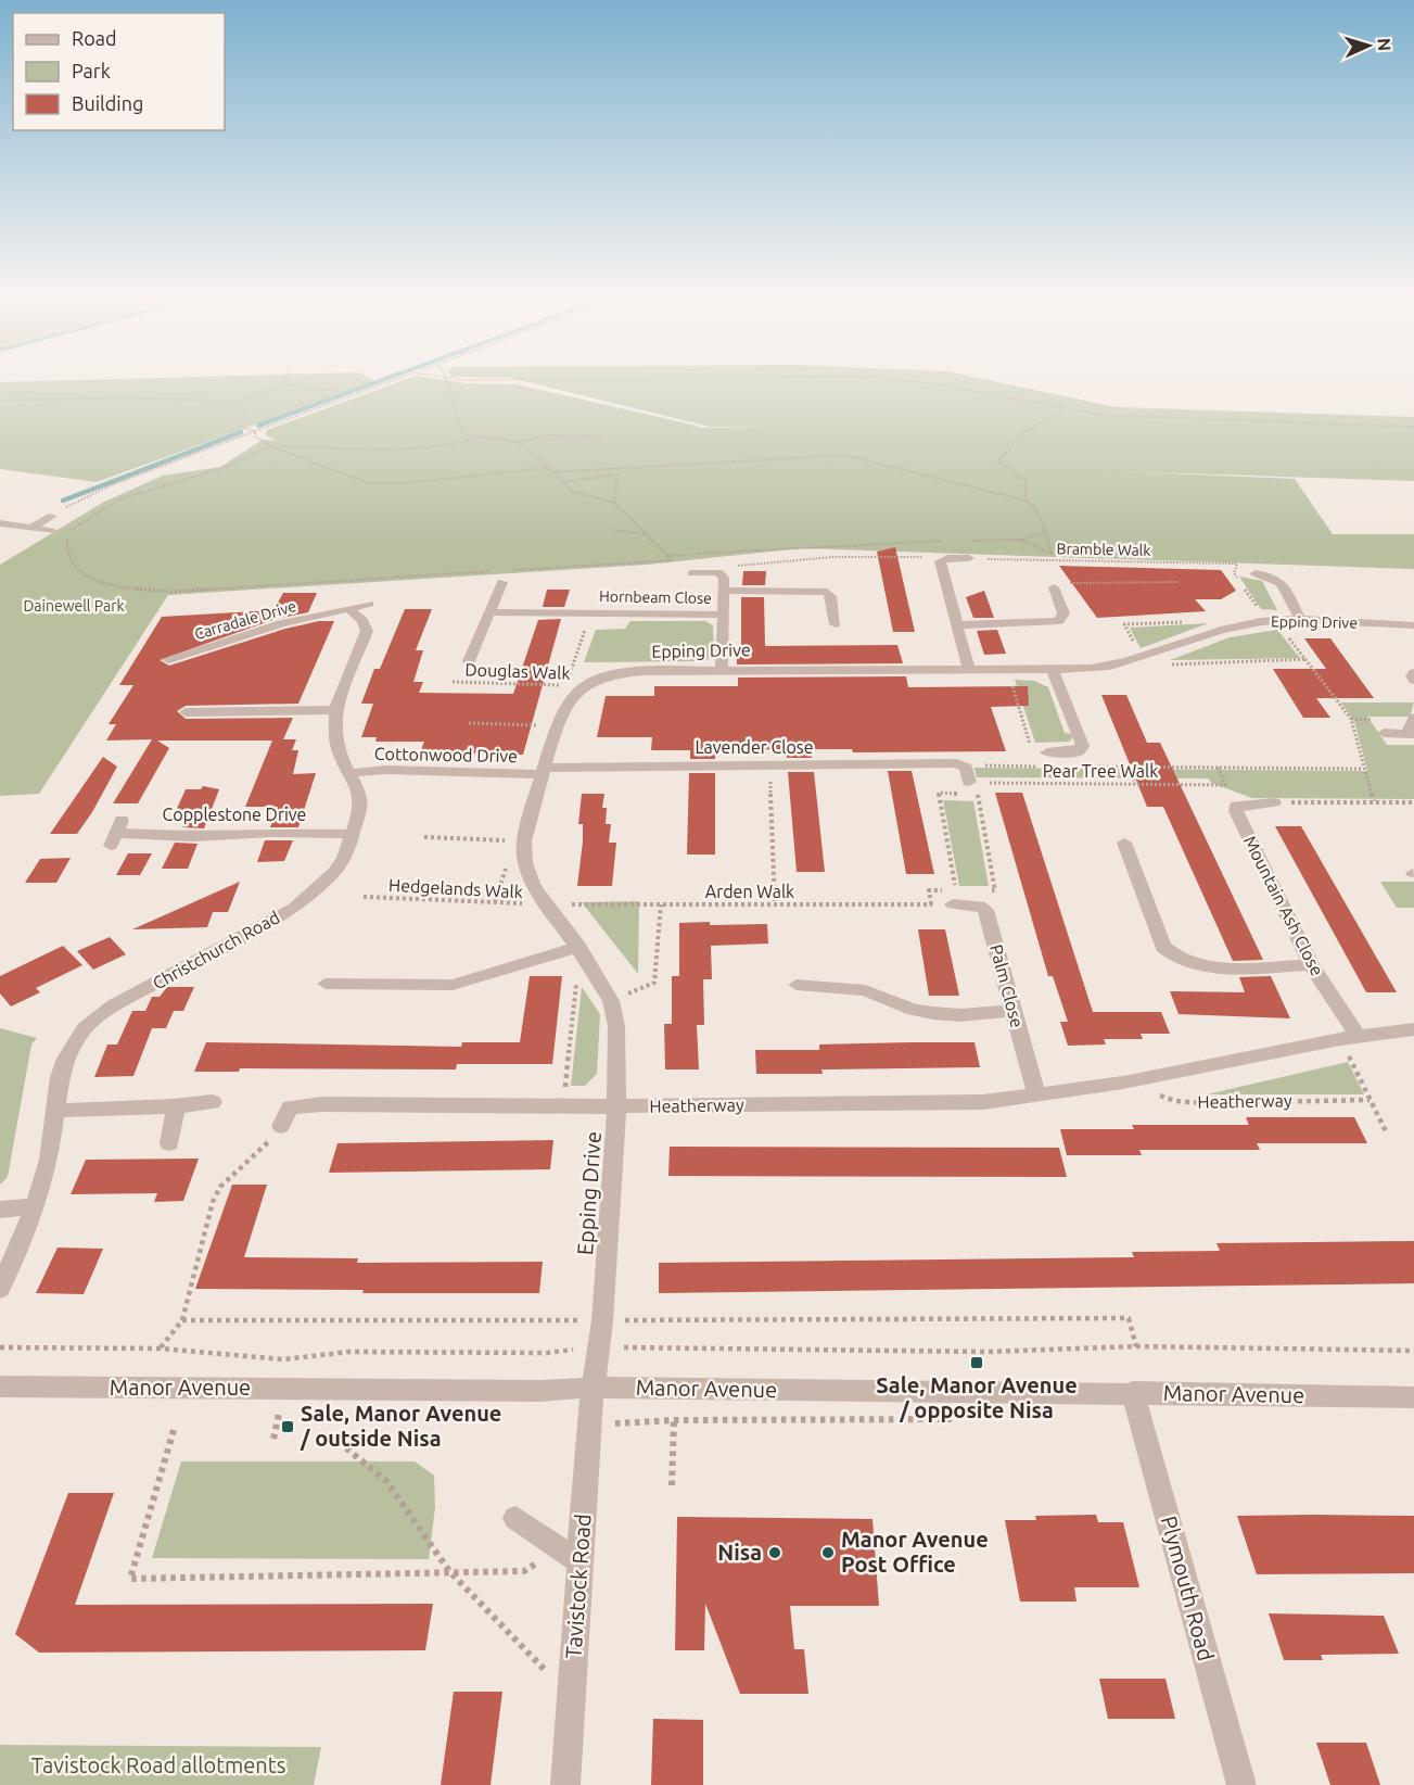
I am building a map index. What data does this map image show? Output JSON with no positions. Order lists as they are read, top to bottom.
{
  "streets": {
    "street": [
      "Hornbeam Close",
      "Carradale Drive",
      "Epping Drive",
      "Lavender Close",
      "Cottonwood Drive",
      "Copplestone Drive",
      "Mountain Ash Close",
      "Christchurch Road",
      "Palm Close",
      "Heatherway",
      "Manor Avenue",
      "Tavistock Road",
      "Plymouth Road"
    ],
    "path": [
      "Bramble Walk",
      "Douglas Walk",
      "Pear Tree Walk",
      "Hedgelands Walk",
      "Arden Walk"
    ]
  },
  "crossings": [
    ["Bramble Walk", "Epping Drive"],
    ["Hornbeam Close", "Epping Drive"],
    ["Hornbeam Close", "Douglas Walk"],
    ["Carradale Drive", "Christchurch Road"],
    ["Epping Drive", "Lavender Close"],
    ["Epping Drive", "Cottonwood Drive"],
    ["Epping Drive", "Hedgelands Walk"],
    ["Epping Drive", "Arden Walk"],
    ["Epping Drive", "Heatherway"],
    ["Epping Drive", "Manor Avenue"],
    ["Epping Drive", "Tavistock Road"],
    ["Lavender Close", "Cottonwood Drive"],
    ["Cottonwood Drive", "Christchurch Road"],
    ["Copplestone Drive", "Christchurch Road"],
    ["Hedgelands Walk", "Arden Walk"],
    ["Arden Walk", "Palm Close"],
    ["Mountain Ash Close", "Heatherway"],
    ["Palm Close", "Heatherway"],
    ["Manor Avenue", "Tavistock Road"],
    ["Manor Avenue", "Plymouth Road"]
  ],
  "parks": ["Dainewell Park", "Tavistock Road allotments"],
  "places": {
    "transit": ["Sale, Manor Avenue / opposite Nisa", "Sale, Manor Avenue / outside Nisa"],
    "other": ["Nisa", "Manor Avenue Post Office"]
  },
  "legend": ["Road", "Park", "Building"],
  "north": "right"
}
